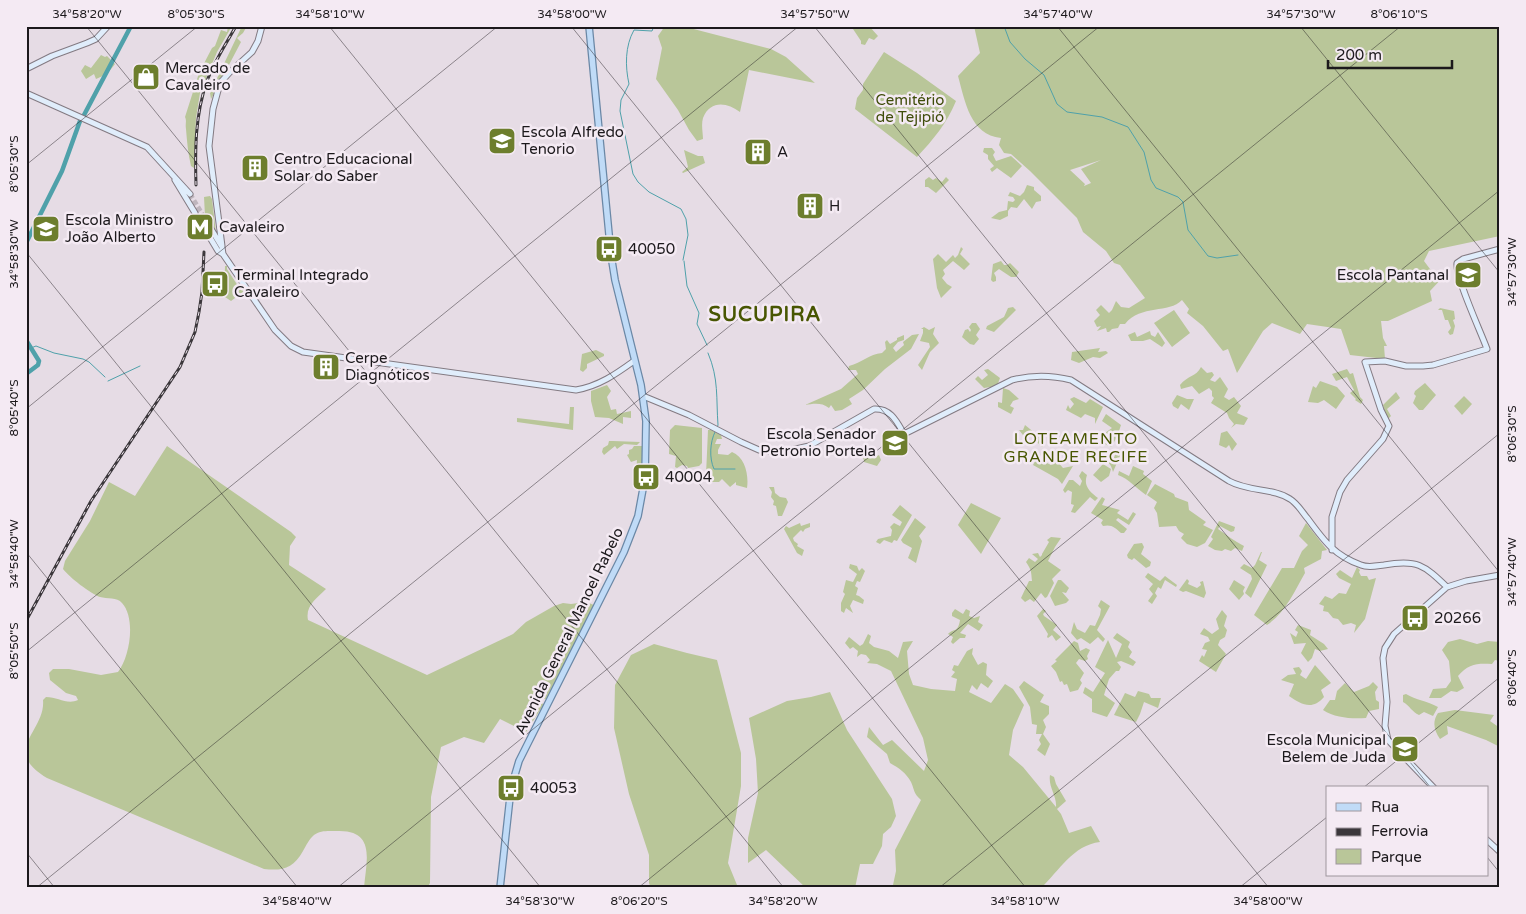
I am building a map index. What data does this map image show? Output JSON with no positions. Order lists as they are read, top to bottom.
{
  "streets": {
    "main road": ["Avenida General Manoel Rabelo"]
  },
  "districts": ["SUCUPIRA", "LOTEAMENTO GRANDE RECIFE"],
  "parks": ["Cemitério de Tejipió"],
  "places": {
    "shop": ["Mercado de Cavaleiro"],
    "school or university": [
      "Escola Alfredo Tenorio",
      "Escola Ministro João Alberto",
      "Escola Pantanal",
      "Escola Senador Petronio Portela",
      "Escola Municipal Belem de Juda"
    ],
    "building": [
      "A",
      "Centro Educacional Solar do Saber",
      "H",
      "Cerpe Diagnóticos"
    ],
    "metro station": ["Cavaleiro"],
    "bus stop": [
      "40050",
      "Terminal Integrado Cavaleiro",
      "40004",
      "20266",
      "40053"
    ]
  },
  "legend": ["Rua", "Ferrovia", "Parque"],
  "scale_bar": "200 m",
  "coordinates": [
    "34°58'20\"W",
    "8°05'30\"S",
    "34°58'10\"W",
    "34°58'00\"W",
    "34°57'50\"W",
    "34°57'40\"W",
    "34°57'30\"W",
    "8°06'10\"S",
    "34°58'30\"W",
    "8°05'40\"S",
    "8°06'30\"S",
    "34°58'40\"W",
    "8°05'50\"S",
    "8°06'40\"S",
    "8°06'20\"S"
  ]
}
